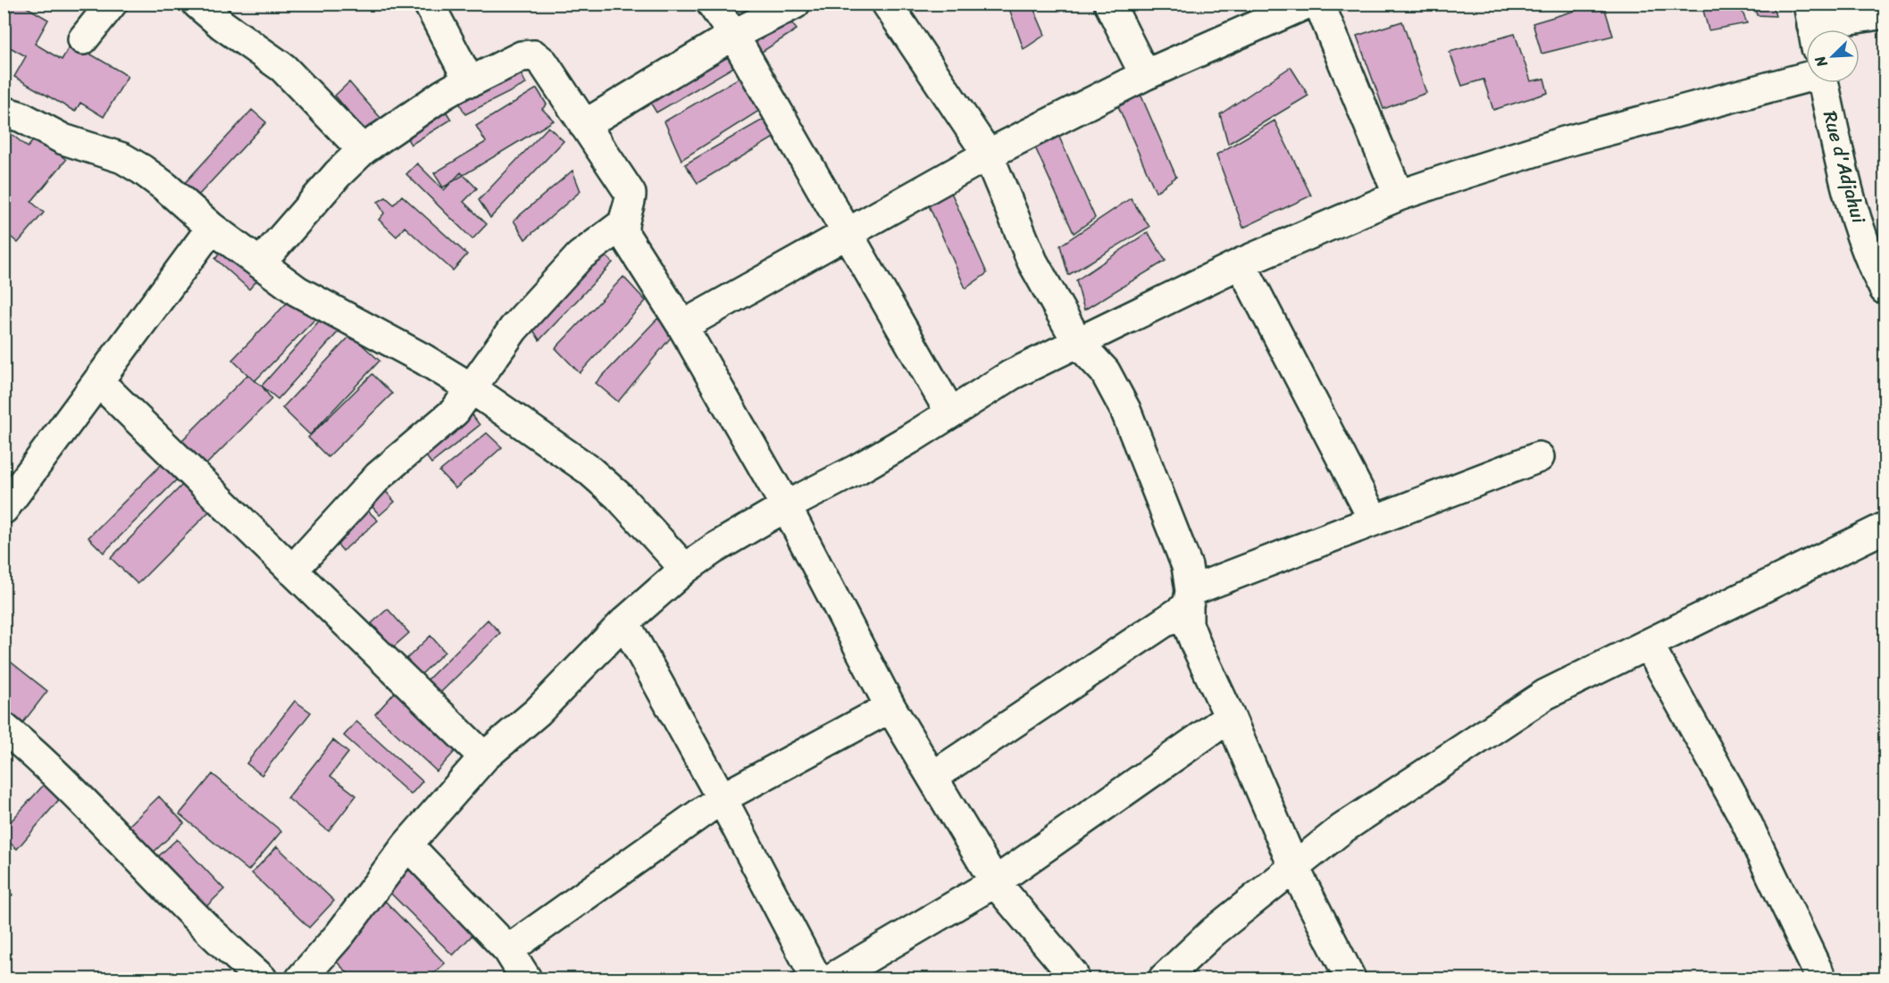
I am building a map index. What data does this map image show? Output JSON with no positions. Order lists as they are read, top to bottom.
{
  "streets": {
    "street": ["Rue d'Adjahui"]
  },
  "north": "bottom left"
}
